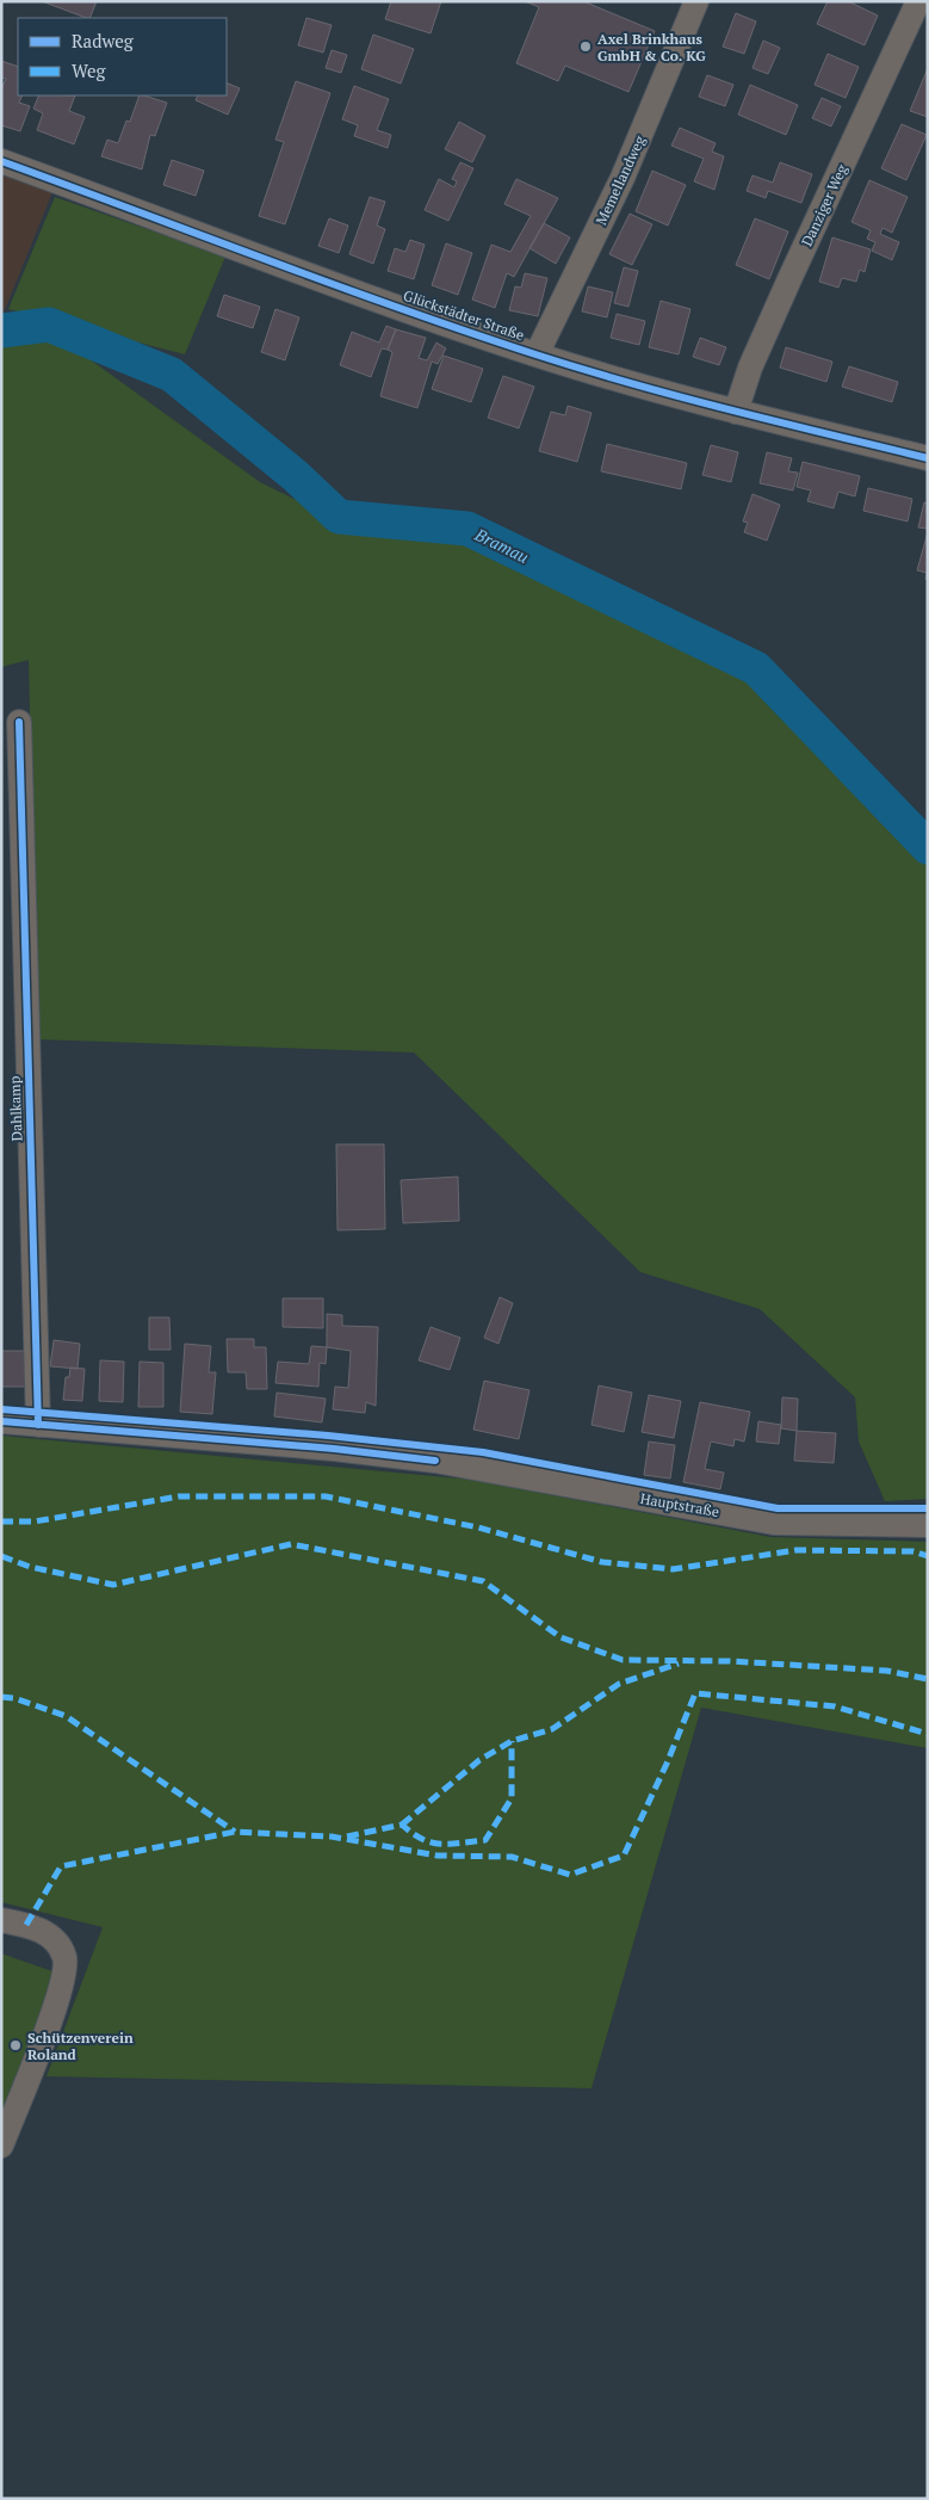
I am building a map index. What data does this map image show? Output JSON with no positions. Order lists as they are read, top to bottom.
{
  "streets": {
    "street": [
      "Memellandweg",
      "Danziger Weg",
      "Glückstädter Straße",
      "Dahlkamp",
      "Hauptstraße"
    ]
  },
  "crossings": [
    ["Memellandweg", "Glückstädter Straße"],
    ["Danziger Weg", "Glückstädter Straße"],
    ["Dahlkamp", "Hauptstraße"]
  ],
  "water": ["Bramau"],
  "places": ["Axel Brinkhaus GmbH & Co. KG", "Schützenverein Roland"],
  "legend": ["Radweg", "Weg"]
}
